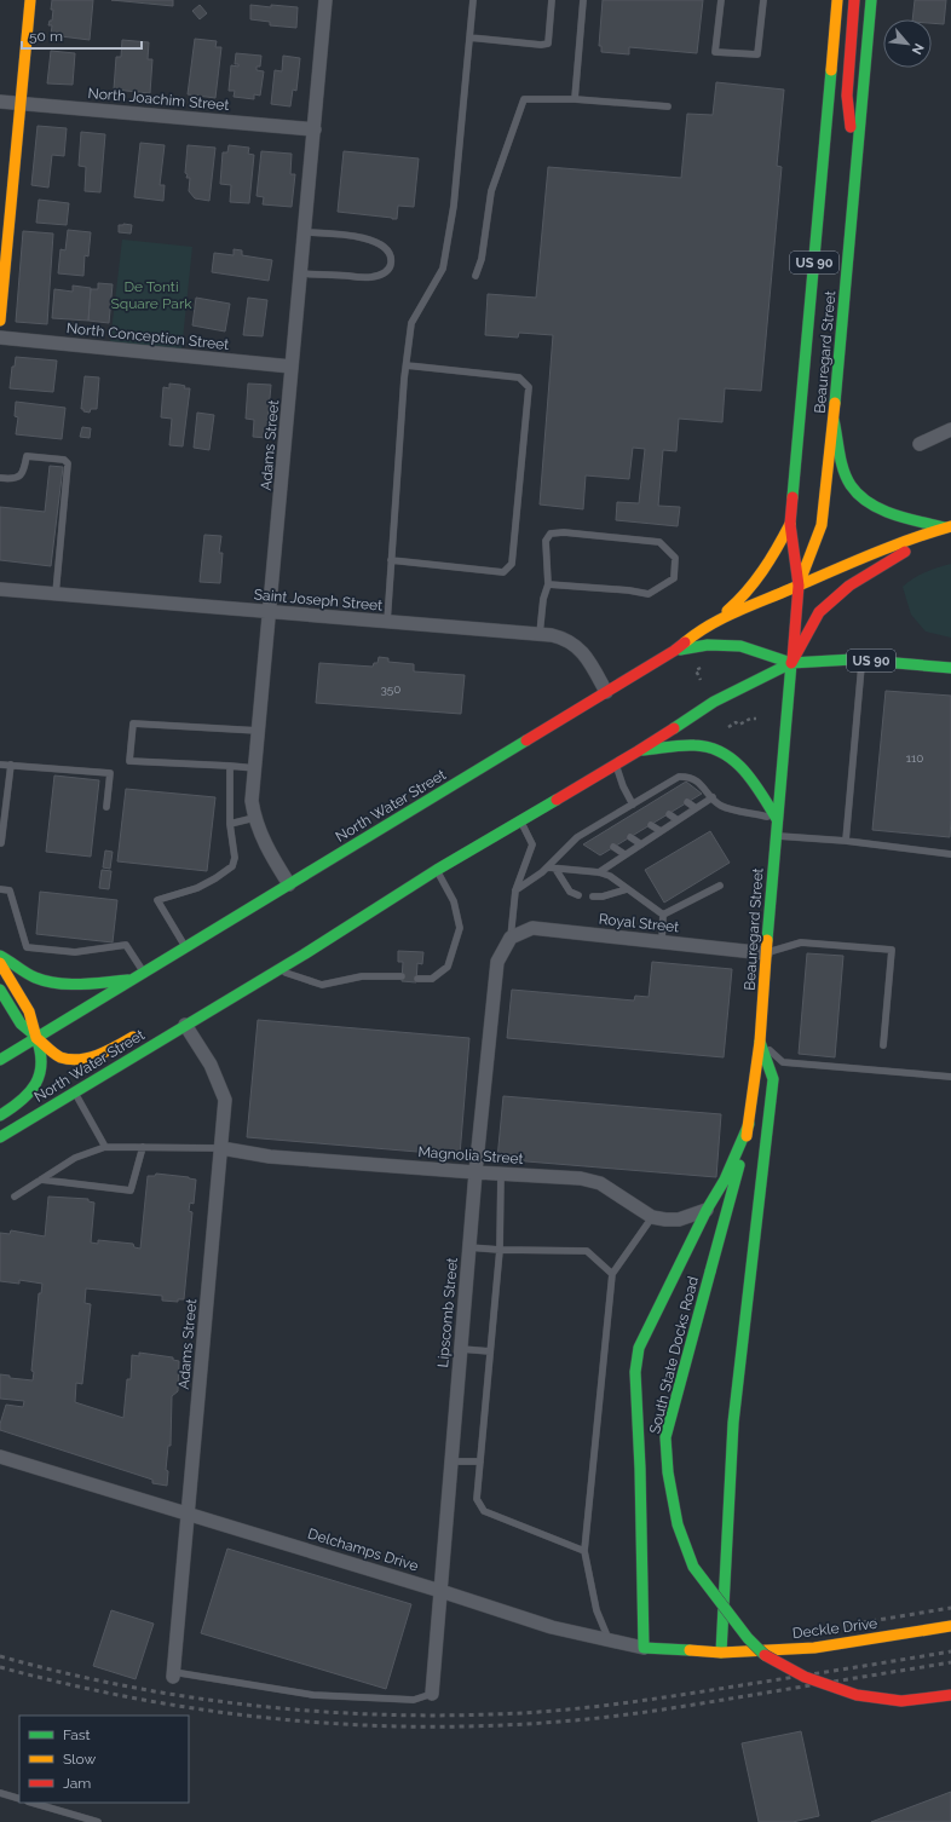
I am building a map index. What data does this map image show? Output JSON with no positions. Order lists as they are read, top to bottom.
{
  "streets": {
    "main road": [
      "US 90",
      "Beauregard Street",
      "North Water Street",
      "South State Docks Road",
      "Delchamps Drive",
      "Deckle Drive"
    ],
    "street": [
      "North Joachim Street",
      "North Conception Street",
      "Adams Street",
      "Saint Joseph Street",
      "Royal Street",
      "Magnolia Street",
      "Lipscomb Street"
    ]
  },
  "crossings": [
    ["North Joachim Street", "Adams Street"],
    ["US 90", "Beauregard Street"],
    ["US 90", "North Water Street"],
    ["North Conception Street", "Adams Street"],
    ["Beauregard Street", "North Water Street"],
    ["Beauregard Street", "Royal Street"],
    ["Beauregard Street", "South State Docks Road"],
    ["Adams Street", "Saint Joseph Street"],
    ["Adams Street", "North Water Street"],
    ["Adams Street", "Magnolia Street"],
    ["Adams Street", "Delchamps Drive"],
    ["Saint Joseph Street", "North Water Street"],
    ["Royal Street", "Lipscomb Street"],
    ["Magnolia Street", "Lipscomb Street"],
    ["Lipscomb Street", "Delchamps Drive"],
    ["Delchamps Drive", "Deckle Drive"]
  ],
  "parks": ["De Tonti Square Park"],
  "house_numbers": ["350", "110"],
  "legend": ["Fast", "Slow", "Jam"],
  "scale_bar": "50 m",
  "north": "bottom right"
}
